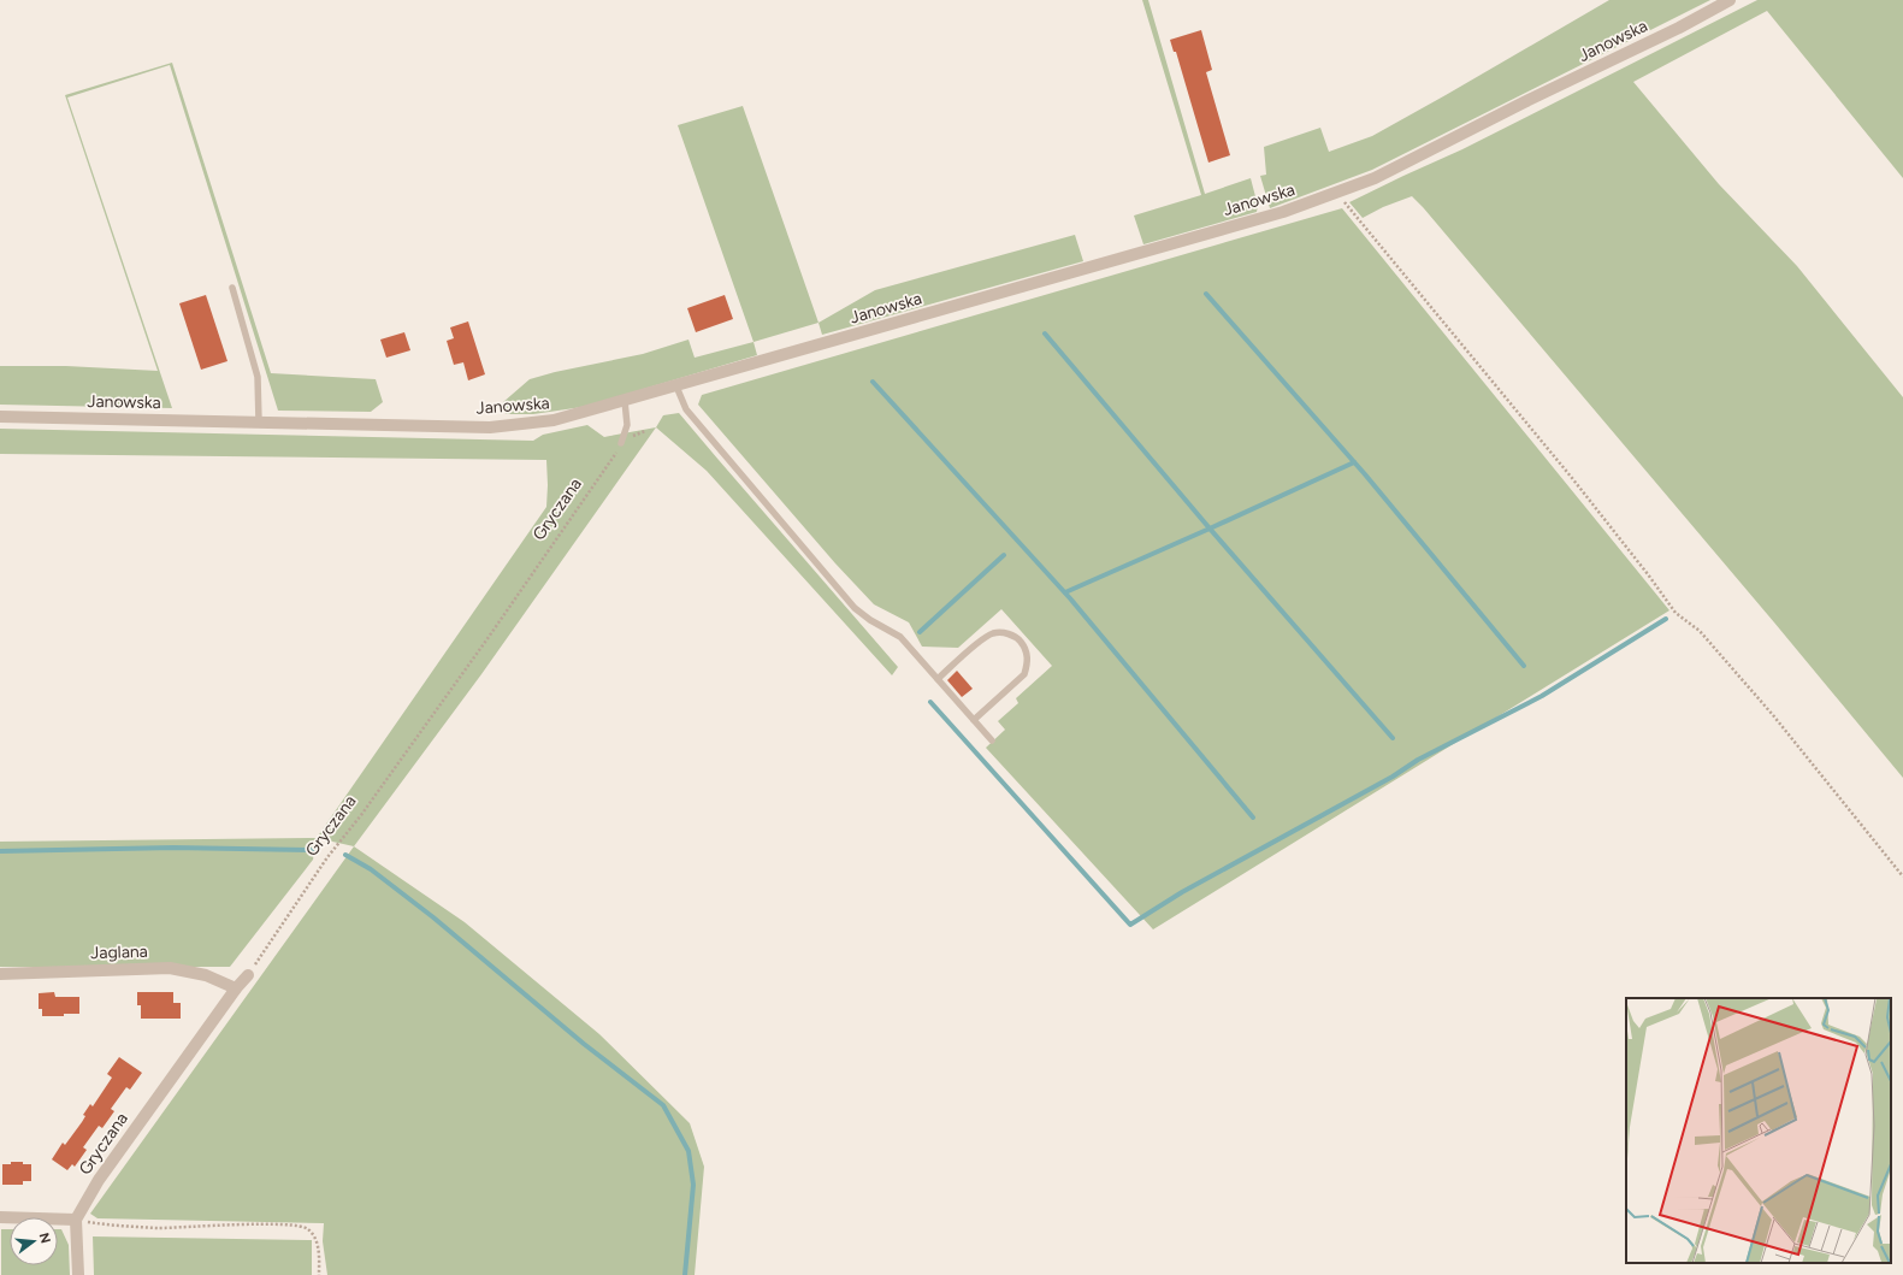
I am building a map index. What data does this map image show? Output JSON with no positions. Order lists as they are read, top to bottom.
{
  "streets": {
    "street": ["Janowska", "Gryczana", "Jaglana"]
  },
  "crossings": [
    ["Gryczana", "Jaglana"]
  ],
  "north": "right"
}
